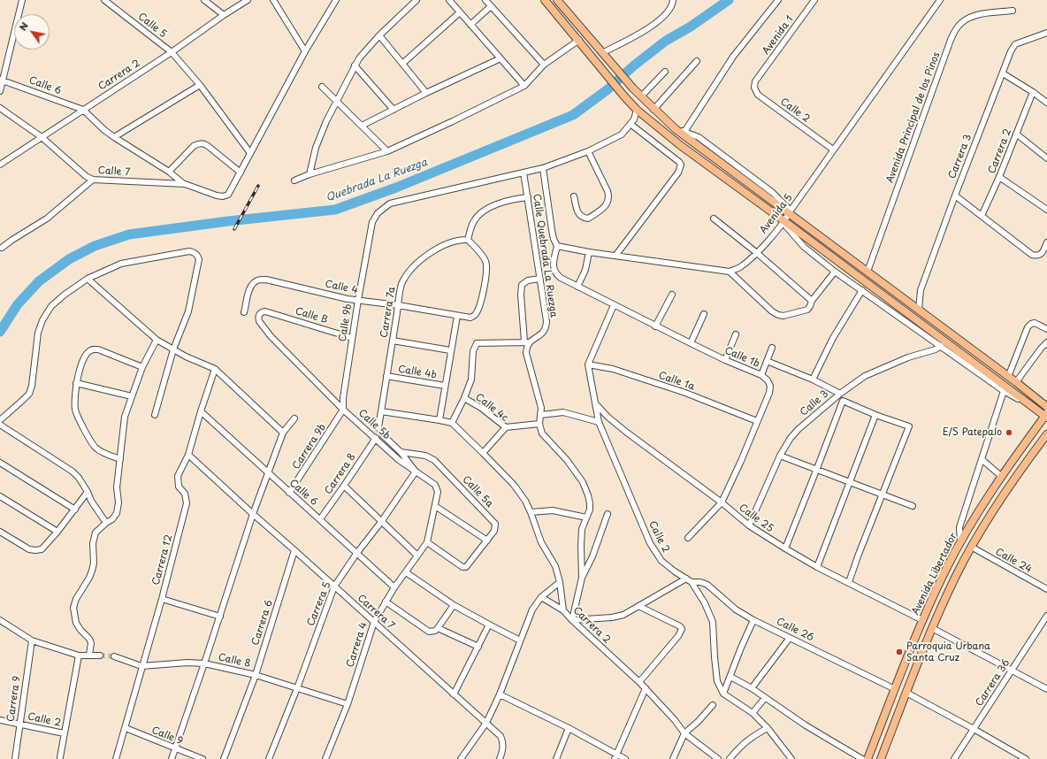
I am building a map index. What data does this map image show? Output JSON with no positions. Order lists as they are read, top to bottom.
{
  "streets": {
    "main road": ["Avenida Libertador"],
    "street": [
      "Calle 5",
      "Avenida 1",
      "Carrera 2",
      "Calle 6",
      "Calle 2",
      "Avenida Principal de los Pinos",
      "Carrera 3",
      "Calle 7",
      "Avenida 5",
      "Calle Quebrada La Ruezga",
      "Calle 4",
      "Carrera 7a",
      "Calle B",
      "Calle 9b",
      "Calle 1b",
      "Calle 4b",
      "Calle 1a",
      "Calle 3",
      "Calle 4c",
      "Calle 5b",
      "Carrera 9b",
      "Carrera 8",
      "Calle 5a",
      "Calle 25",
      "Carrera 12",
      "Calle 24",
      "Carrera 5",
      "Carrera 7",
      "Carrera 6",
      "Calle 26",
      "Carrera 4",
      "Calle 8",
      "Carrera 36",
      "Carrera 9",
      "Calle 9"
    ]
  },
  "crossings": [
    ["Calle 5", "Carrera 2"],
    ["Avenida 1", "Calle 2"],
    ["Carrera 2", "Calle 6"],
    ["Carrera 2", "Calle 7"],
    ["Carrera 2", "Calle 4c"],
    ["Calle 6", "Carrera 9b"],
    ["Calle 6", "Carrera 8"],
    ["Calle 6", "Carrera 12"],
    ["Calle 6", "Carrera 5"],
    ["Calle 6", "Carrera 4"],
    ["Calle 2", "Avenida 5"],
    ["Calle 2", "Calle 1a"],
    ["Calle 2", "Calle 25"],
    ["Calle 2", "Calle 26"],
    ["Calle 2", "Carrera 9"],
    ["Calle Quebrada La Ruezga", "Calle 9b"],
    ["Calle 4", "Carrera 7a"],
    ["Calle 4", "Calle 9b"],
    ["Carrera 7a", "Calle 4b"],
    ["Carrera 7a", "Calle 5b"],
    ["Carrera 7a", "Calle 5a"],
    ["Carrera 7a", "Carrera 5"],
    ["Calle B", "Calle 9b"],
    ["Calle B", "Calle 5b"],
    ["Calle 9b", "Calle 5b"],
    ["Calle 9b", "Carrera 9b"],
    ["Calle 1b", "Calle 1a"],
    ["Calle 1b", "Calle 25"],
    ["Calle 3", "Calle 25"],
    ["Calle 5b", "Carrera 9b"],
    ["Calle 5b", "Carrera 8"],
    ["Calle 5b", "Carrera 5"],
    ["Calle 5b", "Carrera 4"],
    ["Calle 5a", "Carrera 4"],
    ["Calle 25", "Avenida Libertador"],
    ["Carrera 12", "Carrera 7"],
    ["Carrera 12", "Calle 8"],
    ["Carrera 12", "Calle 9"],
    ["Calle 24", "Avenida Libertador"],
    ["Avenida Libertador", "Calle 26"],
    ["Carrera 5", "Carrera 7"],
    ["Carrera 5", "Calle 8"],
    ["Carrera 7", "Carrera 6"],
    ["Carrera 7", "Carrera 4"],
    ["Carrera 6", "Calle 8"],
    ["Carrera 4", "Calle 8"]
  ],
  "water": ["Quebrada La Ruezga"],
  "places": ["E/S Patepalo", "Parroquia Urbana Santa Cruz"],
  "north": "top left"
}
